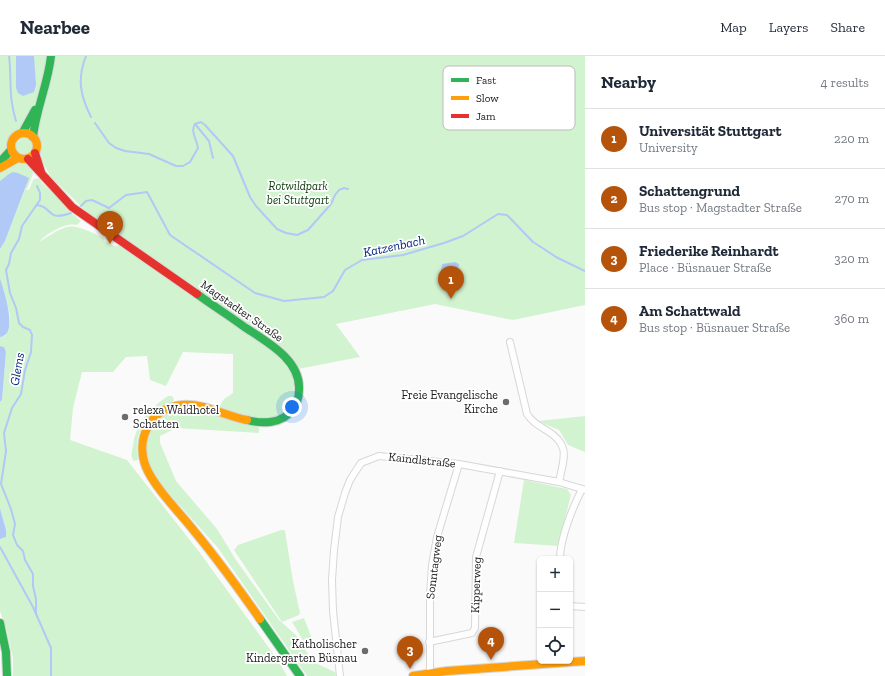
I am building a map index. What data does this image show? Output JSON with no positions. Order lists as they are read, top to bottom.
{
  "streets": {
    "main road": ["Magstadter Straße"],
    "street": ["Kaindlstraße", "Sonntagweg", "Kipperweg"]
  },
  "crossings": [
    ["Kaindlstraße", "Sonntagweg"],
    ["Kaindlstraße", "Kipperweg"],
    ["Sonntagweg", "Kipperweg"]
  ],
  "water": ["Katzenbach", "Glems"],
  "parks": ["Rotwildpark bei Stuttgart"],
  "places": ["Freie Evangelische Kirche", "relexa Waldhotel Schatten", "Katholischer Kindergarten Büsnau"],
  "legend": ["Fast", "Slow", "Jam"],
  "page": {
    "header": "Nearbee",
    "nav": ["Map", "Layers", "Share"],
    "heading": ["Nearby", "4 results"],
    "list": [
      {
        "mark": "1",
        "name": "Universität Stuttgart",
        "note": "University",
        "value": "220 m"
      },
      {
        "mark": "2",
        "name": "Schattengrund",
        "note": "Bus stop · Magstadter Straße",
        "value": "270 m"
      },
      {
        "mark": "3",
        "name": "Friederike Reinhardt",
        "note": "Place · Büsnauer Straße",
        "value": "320 m"
      },
      {
        "mark": "4",
        "name": "Am Schattwald",
        "note": "Bus stop · Büsnauer Straße",
        "value": "360 m"
      }
    ],
    "pins": [
      "2",
      "1",
      "4",
      "3"
    ],
    "map_buttons": ["+", "−"]
  }
}
